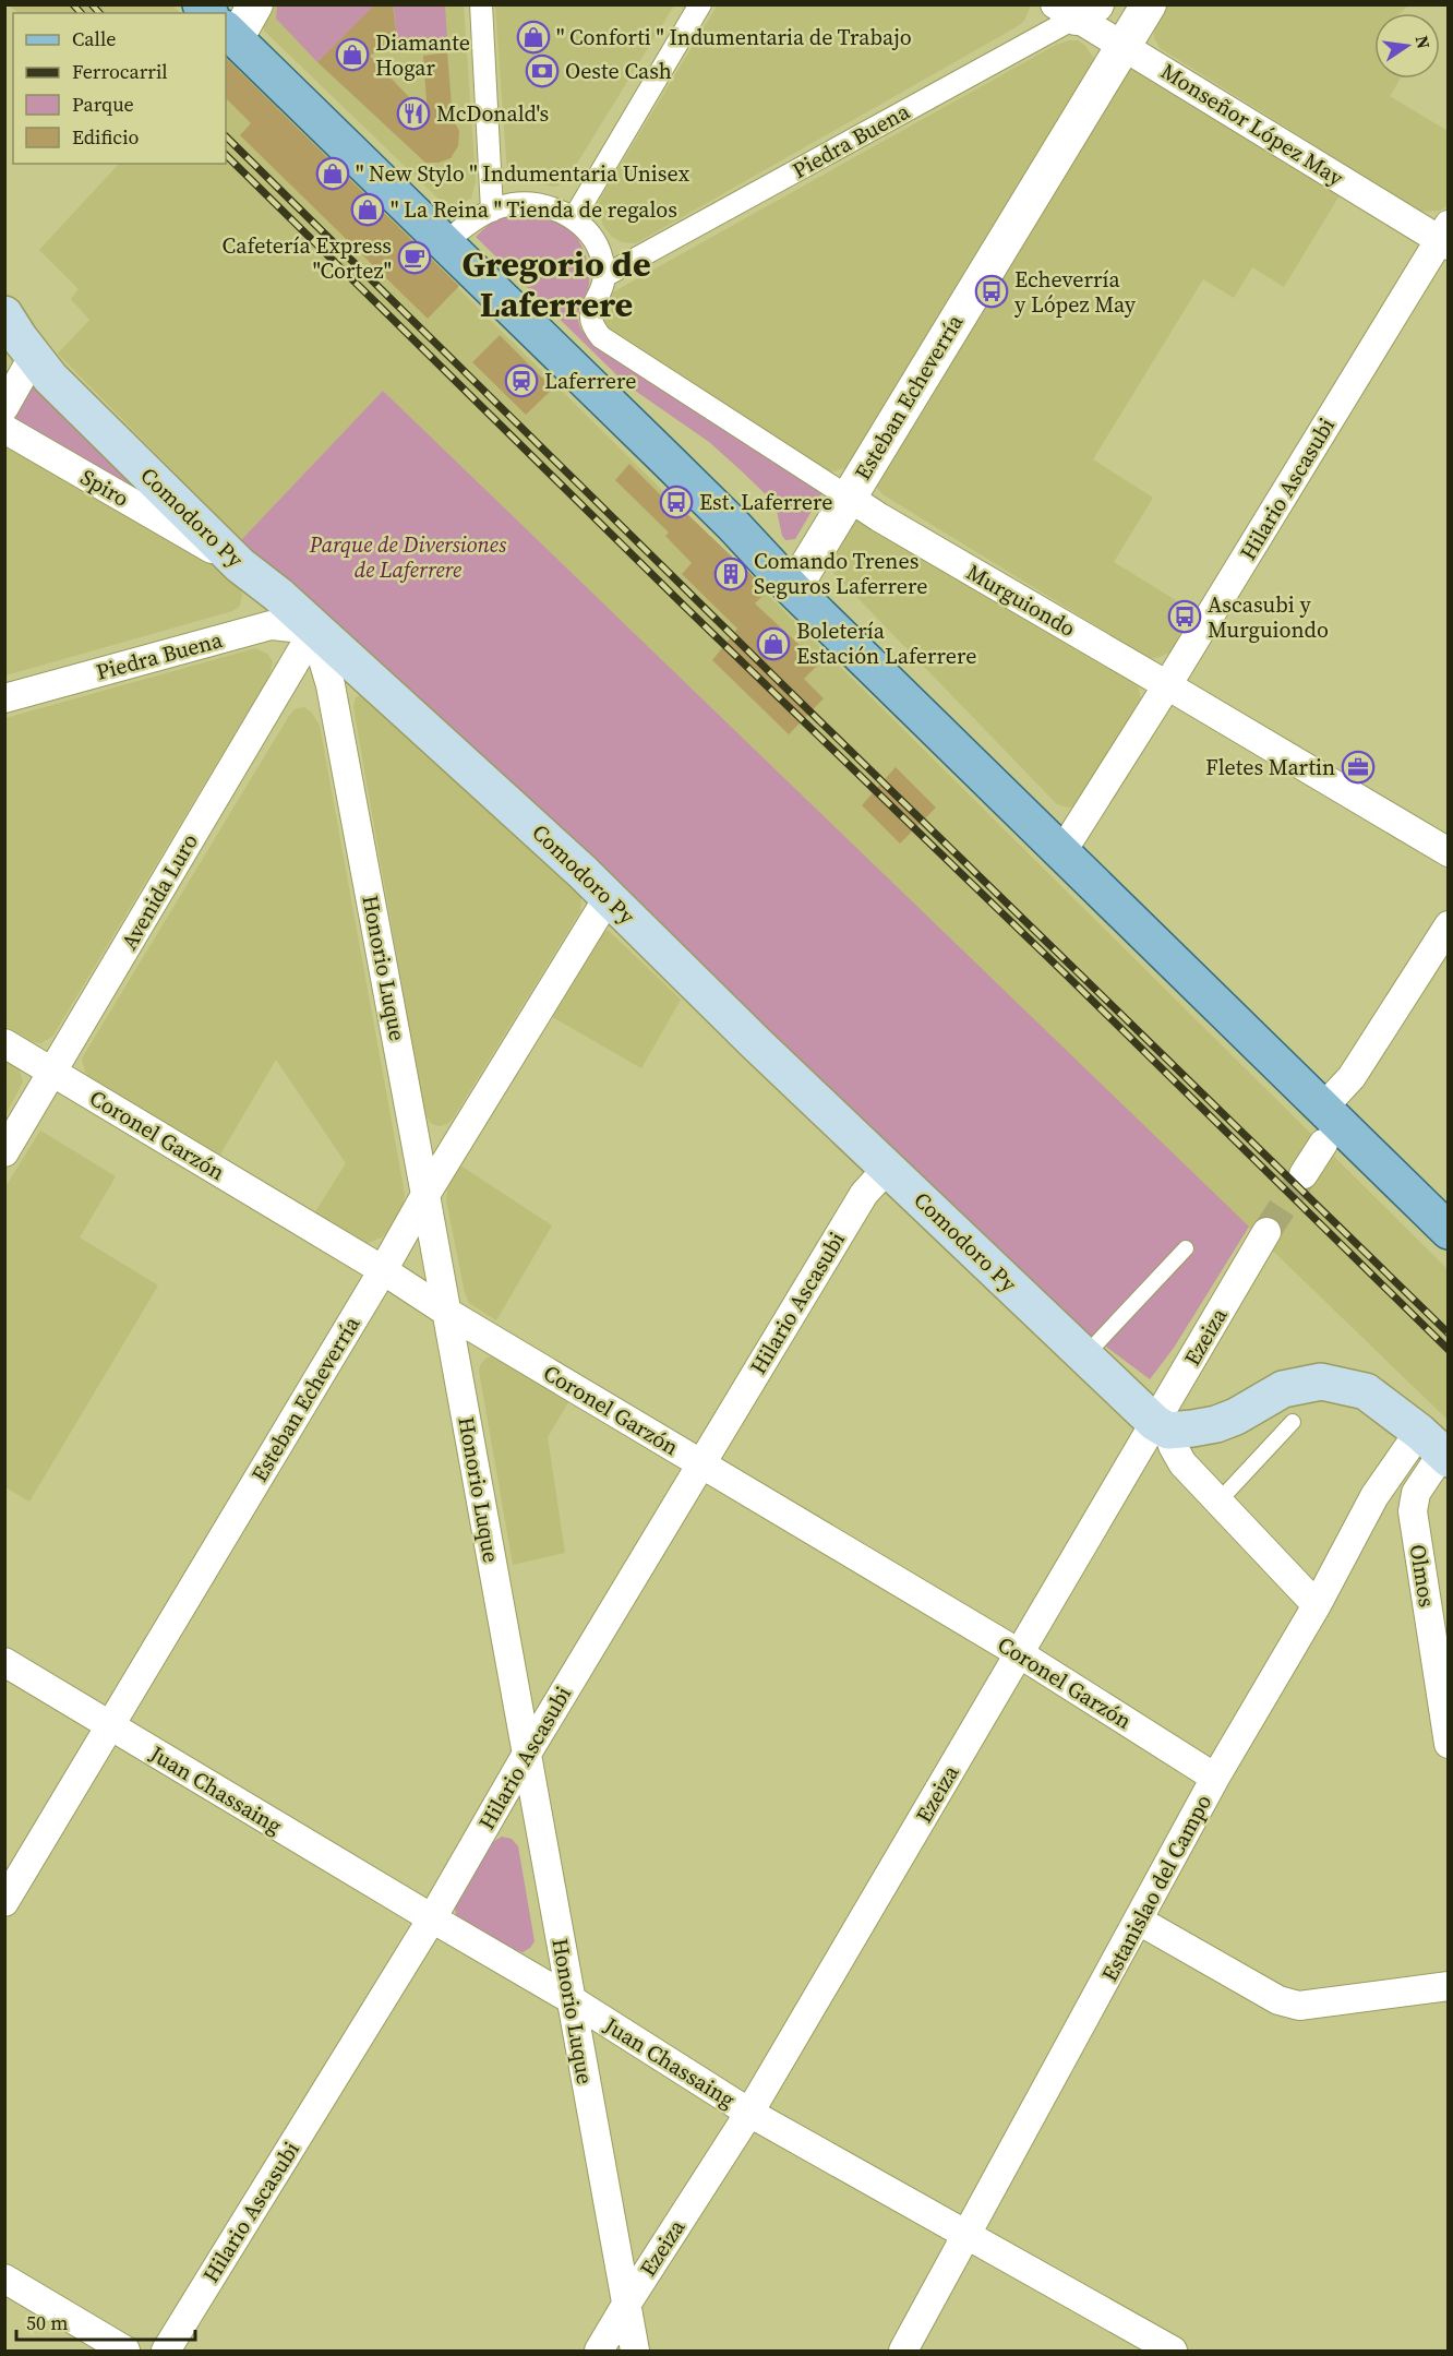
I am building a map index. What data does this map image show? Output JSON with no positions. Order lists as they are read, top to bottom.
{
  "streets": {
    "main road": ["Comodoro Py"],
    "street": [
      "Monseñor López May",
      "Piedra Buena",
      "Esteban Echeverría",
      "Spiro",
      "Hilario Ascasubi",
      "Murguiondo",
      "Avenida Luro",
      "Honorio Luque",
      "Coronel Garzón",
      "Ezeiza",
      "Olmos",
      "Juan Chassaing",
      "Estanislao del Campo"
    ]
  },
  "crossings": [
    ["Monseñor López May", "Piedra Buena"],
    ["Monseñor López May", "Esteban Echeverría"],
    ["Monseñor López May", "Hilario Ascasubi"],
    ["Piedra Buena", "Comodoro Py"],
    ["Piedra Buena", "Murguiondo"],
    ["Piedra Buena", "Avenida Luro"],
    ["Piedra Buena", "Honorio Luque"],
    ["Esteban Echeverría", "Comodoro Py"],
    ["Esteban Echeverría", "Murguiondo"],
    ["Esteban Echeverría", "Honorio Luque"],
    ["Esteban Echeverría", "Coronel Garzón"],
    ["Esteban Echeverría", "Juan Chassaing"],
    ["Spiro", "Comodoro Py"],
    ["Hilario Ascasubi", "Comodoro Py"],
    ["Hilario Ascasubi", "Murguiondo"],
    ["Hilario Ascasubi", "Honorio Luque"],
    ["Hilario Ascasubi", "Coronel Garzón"],
    ["Hilario Ascasubi", "Juan Chassaing"],
    ["Comodoro Py", "Avenida Luro"],
    ["Comodoro Py", "Honorio Luque"],
    ["Comodoro Py", "Ezeiza"],
    ["Comodoro Py", "Estanislao del Campo"],
    ["Avenida Luro", "Honorio Luque"],
    ["Avenida Luro", "Coronel Garzón"],
    ["Honorio Luque", "Coronel Garzón"],
    ["Honorio Luque", "Ezeiza"],
    ["Honorio Luque", "Juan Chassaing"],
    ["Coronel Garzón", "Ezeiza"],
    ["Coronel Garzón", "Estanislao del Campo"],
    ["Ezeiza", "Juan Chassaing"],
    ["Olmos", "Estanislao del Campo"],
    ["Juan Chassaing", "Estanislao del Campo"]
  ],
  "districts": ["Gregorio de Laferrere"],
  "parks": ["Parque de Diversiones de Laferrere"],
  "places": {
    "shop": [
      "'' Conforti '' Indumentaria de Trabajo",
      "Diamante Hogar",
      "'' New Stylo '' Indumentaria Unisex",
      "'' La Reina '' Tienda de regalos",
      "Boletería Estación Laferrere"
    ],
    "bank": ["Oeste Cash"],
    "restaurant": ["McDonald's"],
    "cafe": ["Cafetería Express ''Cortez''"],
    "bus stop": ["Echeverría y López May", "Est. Laferrere", "Ascasubi y Murguiondo"],
    "station": ["Laferrere"],
    "building": ["Comando Trenes Seguros Laferrere"],
    "office": ["Fletes Martin"]
  },
  "legend": [
    "Calle",
    "Ferrocarril",
    "Parque",
    "Edificio"
  ],
  "scale_bar": "50 m",
  "north": "right"
}
